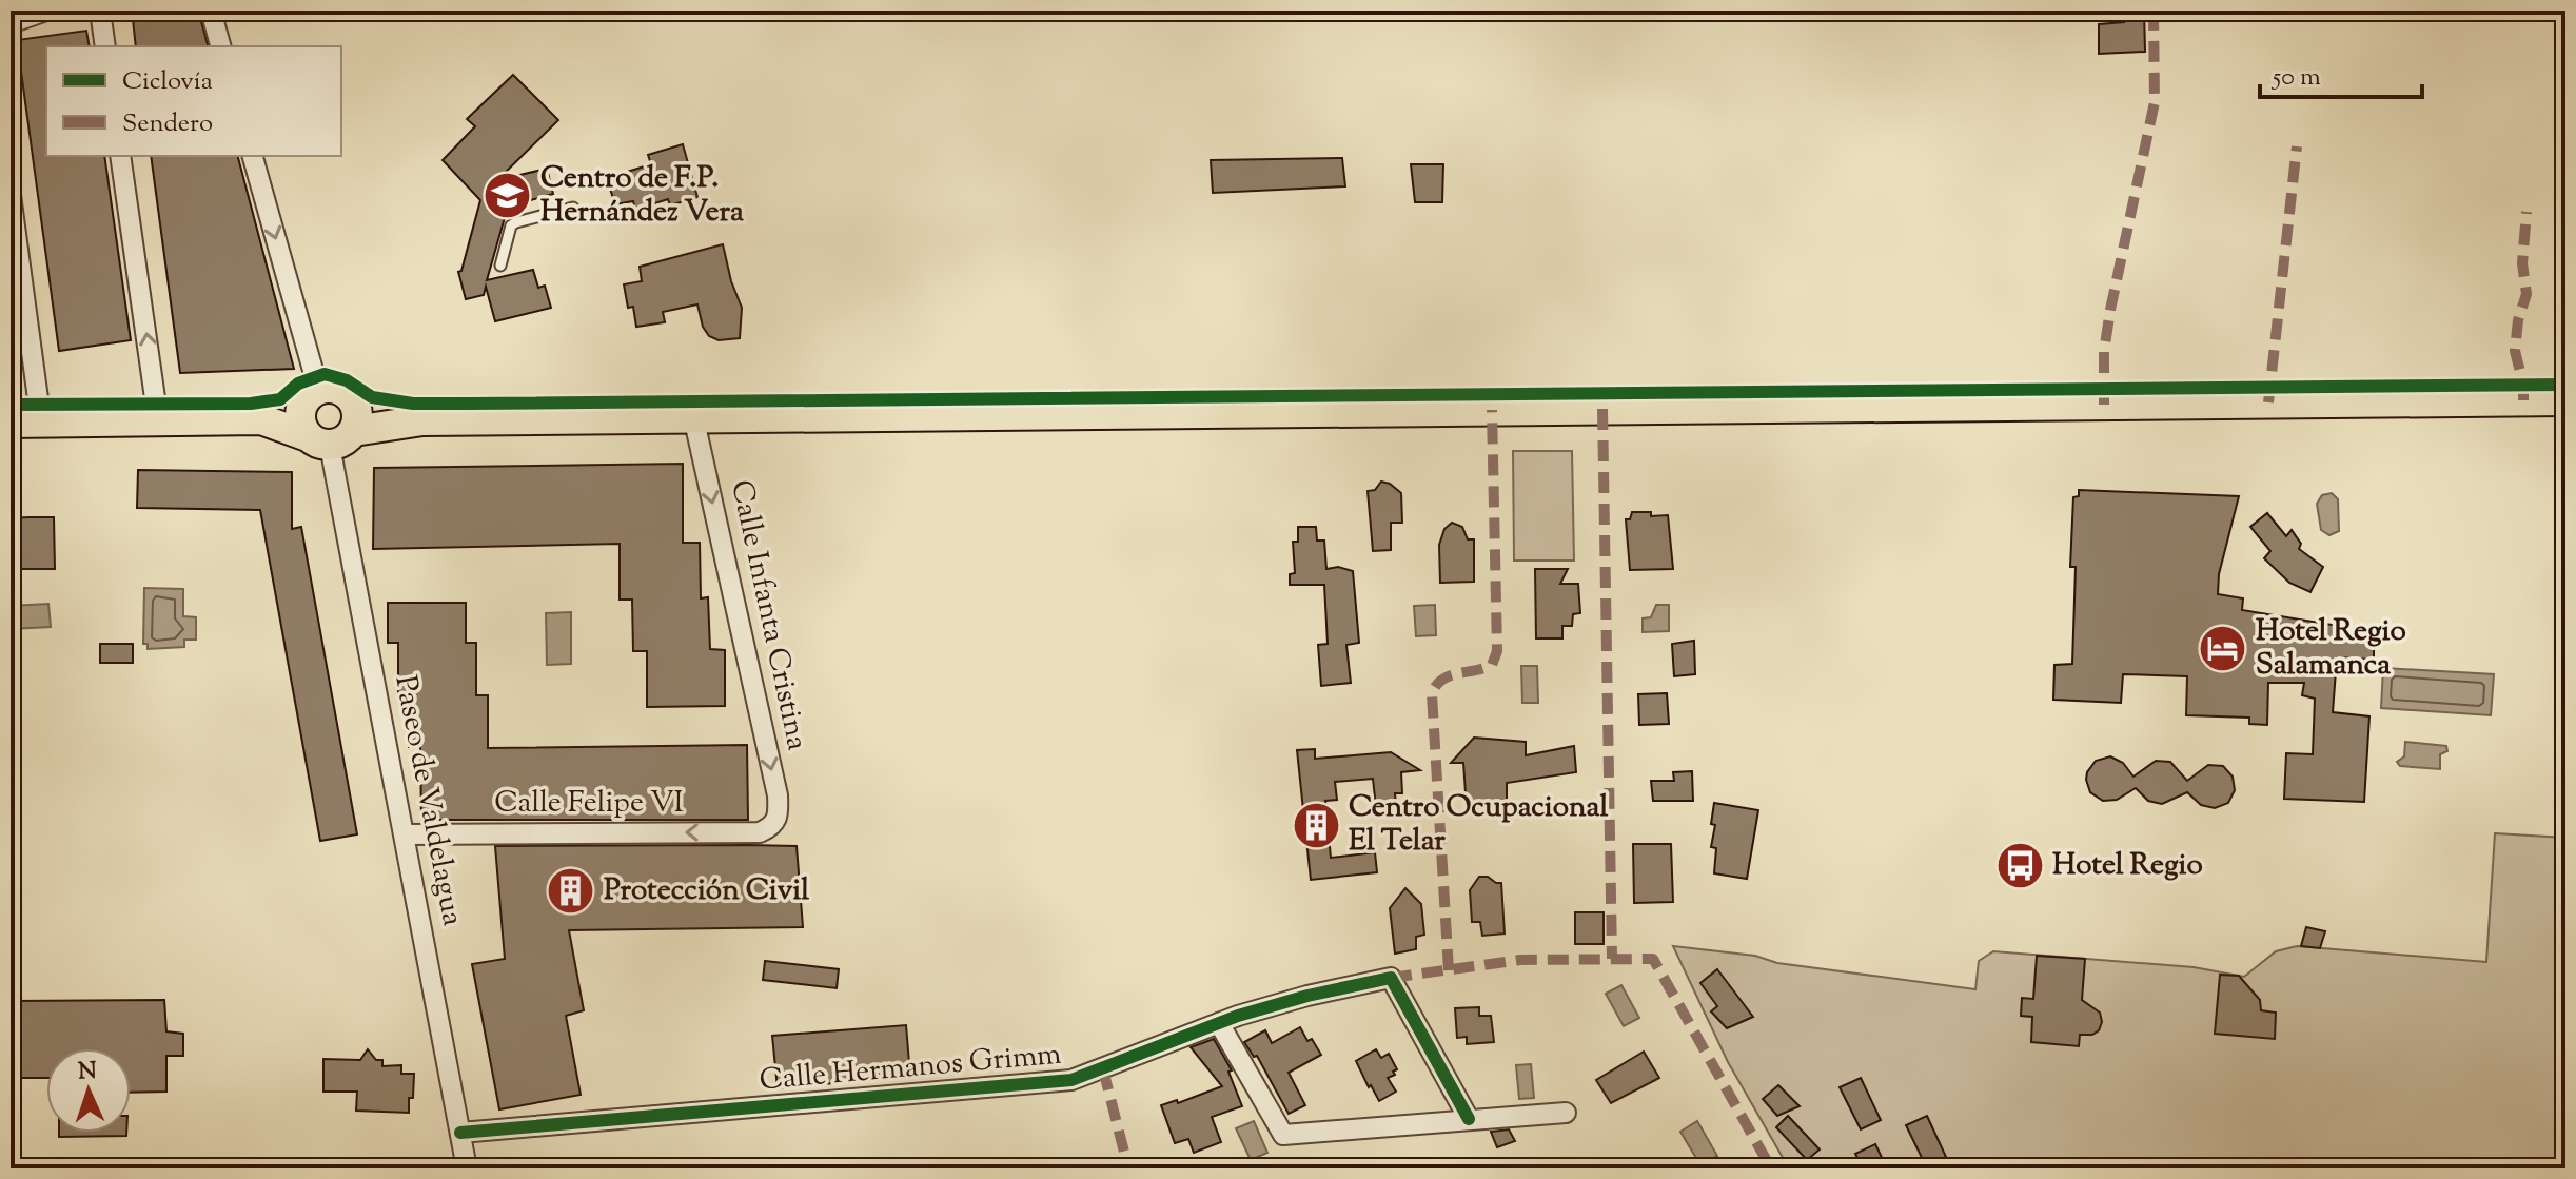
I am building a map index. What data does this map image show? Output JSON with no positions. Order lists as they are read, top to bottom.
{
  "streets": {
    "street": [
      "Calle Infanta Cristina",
      "Paseo de Valdelagua",
      "Calle Felipe VI",
      "Calle Hermanos Grimm"
    ]
  },
  "crossings": [
    ["Calle Infanta Cristina", "Calle Felipe VI"],
    ["Paseo de Valdelagua", "Calle Felipe VI"],
    ["Paseo de Valdelagua", "Calle Hermanos Grimm"]
  ],
  "one_way": ["Calle Infanta Cristina", "Calle Felipe VI"],
  "places": {
    "school or university": ["Centro de F.P. Hernández Vera"],
    "hotel": ["Hotel Regio Salamanca"],
    "building": ["Centro Ocupacional El Telar", "Protección Civil"],
    "bus stop": ["Hotel Regio"]
  },
  "legend": ["Ciclovía", "Sendero"],
  "scale_bar": "50 m",
  "north": "top"
}
